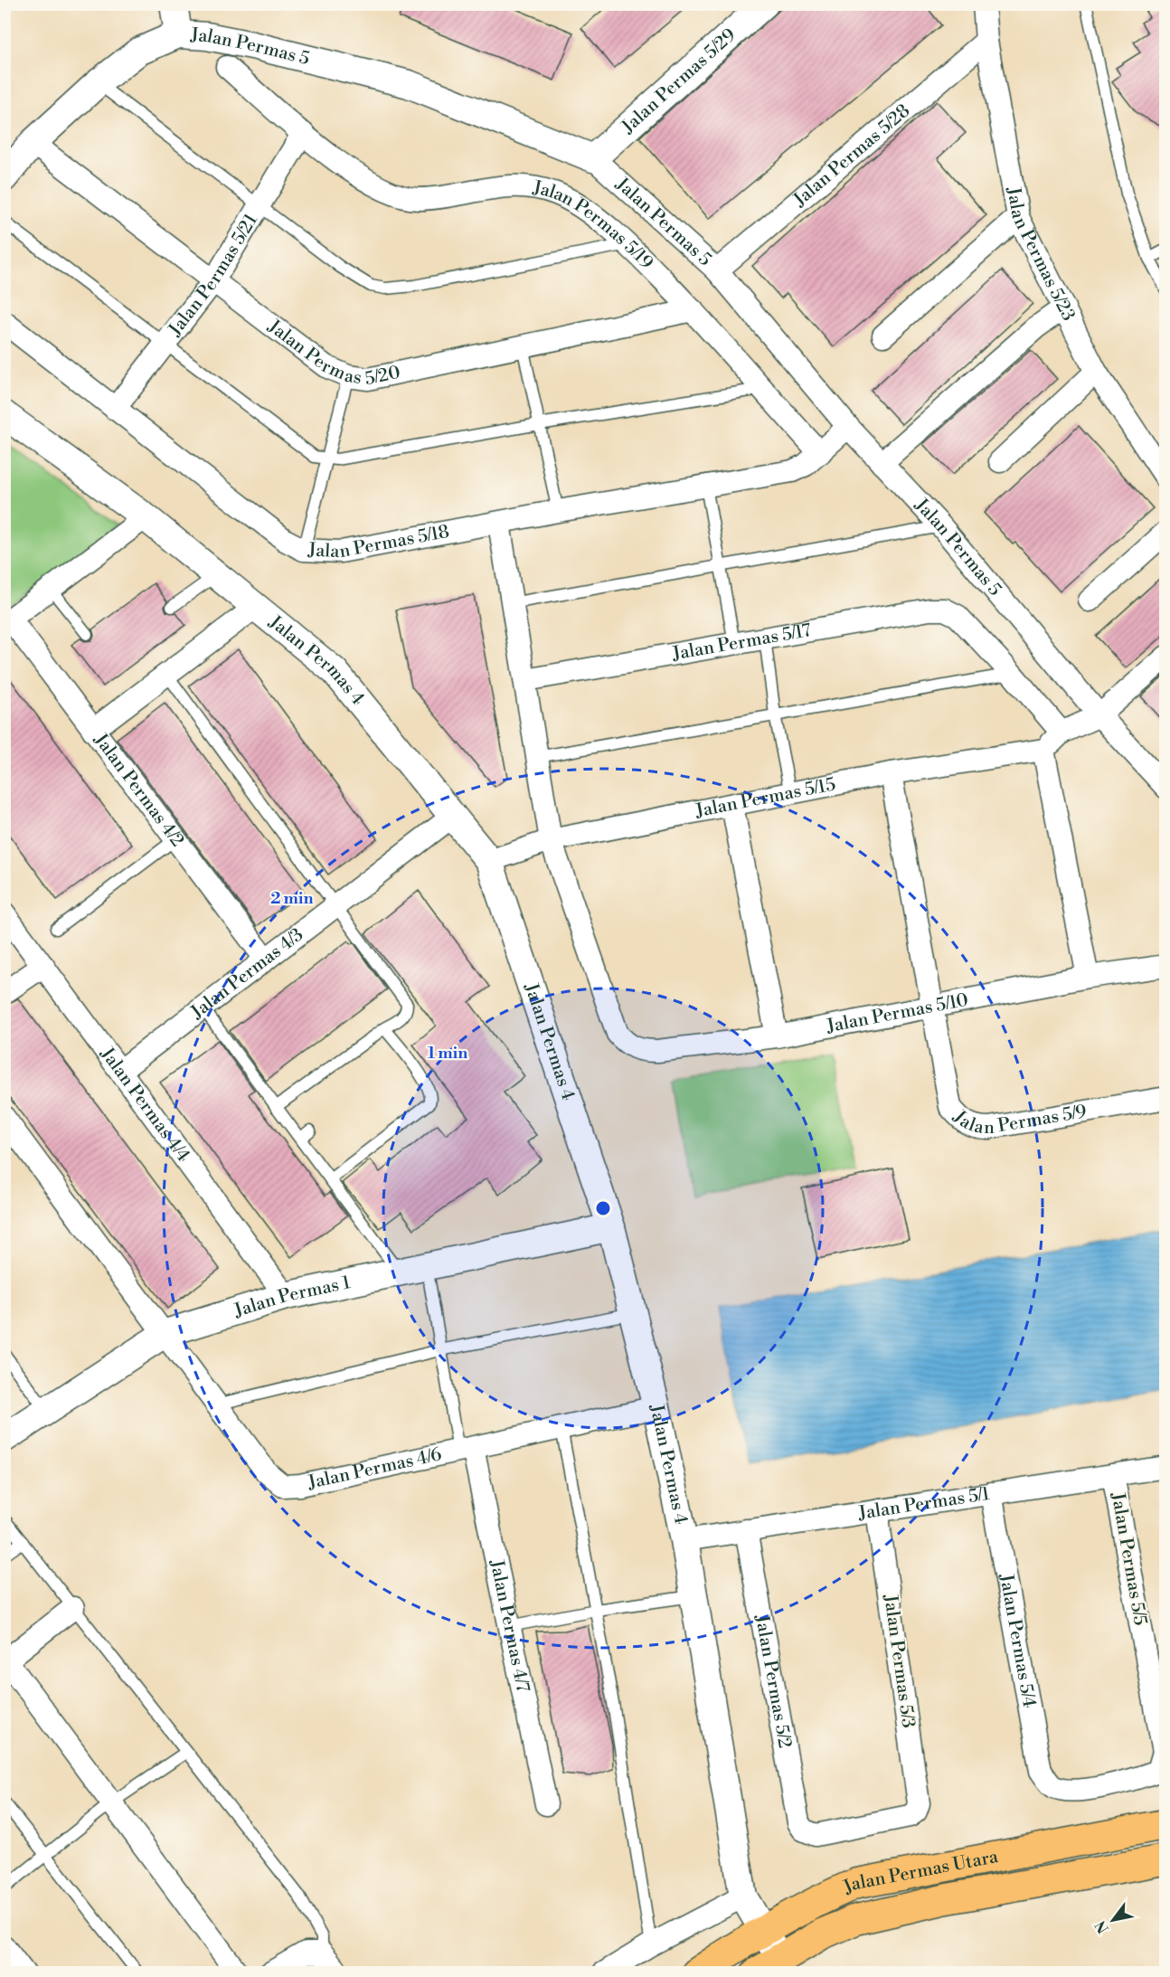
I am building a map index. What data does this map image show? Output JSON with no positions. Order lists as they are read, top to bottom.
{
  "streets": {
    "main road": ["Jalan Permas Utara"],
    "street": [
      "Jalan Permas 5",
      "Jalan Permas 5/29",
      "Jalan Permas 5/28",
      "Jalan Permas 5/19",
      "Jalan Permas 5/23",
      "Jalan Permas 5/21",
      "Jalan Permas 5/20",
      "Jalan Permas 5/18",
      "Jalan Permas 5/17",
      "Jalan Permas 4",
      "Jalan Permas 4/2",
      "Jalan Permas 5/15",
      "Jalan Permas 4/3",
      "Jalan Permas 5/10",
      "Jalan Permas 4/4",
      "Jalan Permas 5/9",
      "Jalan Permas 1",
      "Jalan Permas 4/6",
      "Jalan Permas 5/1",
      "Jalan Permas 5/5",
      "Jalan Permas 4/7",
      "Jalan Permas 5/4",
      "Jalan Permas 5/3",
      "Jalan Permas 5/2"
    ]
  },
  "crossings": [
    ["Jalan Permas 5", "Jalan Permas 5/29"],
    ["Jalan Permas 5", "Jalan Permas 5/28"],
    ["Jalan Permas 5", "Jalan Permas 5/20"],
    ["Jalan Permas 5/28", "Jalan Permas 5/23"],
    ["Jalan Permas 5/19", "Jalan Permas 5/21"],
    ["Jalan Permas 5/19", "Jalan Permas 5/20"],
    ["Jalan Permas 5/19", "Jalan Permas 5/18"],
    ["Jalan Permas 5/21", "Jalan Permas 5/20"],
    ["Jalan Permas 5/21", "Jalan Permas 5/18"],
    ["Jalan Permas 4", "Jalan Permas 5/15"],
    ["Jalan Permas 4", "Jalan Permas 4/3"],
    ["Jalan Permas 4", "Jalan Permas 1"],
    ["Jalan Permas 4", "Jalan Permas 4/6"],
    ["Jalan Permas 4", "Jalan Permas 5/1"],
    ["Jalan Permas 4", "Jalan Permas Utara"],
    ["Jalan Permas 4/2", "Jalan Permas 4/3"],
    ["Jalan Permas 5/15", "Jalan Permas 5/10"],
    ["Jalan Permas 4/3", "Jalan Permas 4/4"],
    ["Jalan Permas 5/10", "Jalan Permas 5/9"],
    ["Jalan Permas 4/4", "Jalan Permas 1"],
    ["Jalan Permas 1", "Jalan Permas 4/6"],
    ["Jalan Permas 4/6", "Jalan Permas 4/7"],
    ["Jalan Permas 5/1", "Jalan Permas 5/5"],
    ["Jalan Permas 5/1", "Jalan Permas 5/4"],
    ["Jalan Permas 5/1", "Jalan Permas 5/3"],
    ["Jalan Permas 5/1", "Jalan Permas 5/2"],
    ["Jalan Permas 5/5", "Jalan Permas 5/4"],
    ["Jalan Permas 5/3", "Jalan Permas 5/2"]
  ],
  "north": "bottom left",
  "rings": ["2 min", "1 min"]
}
